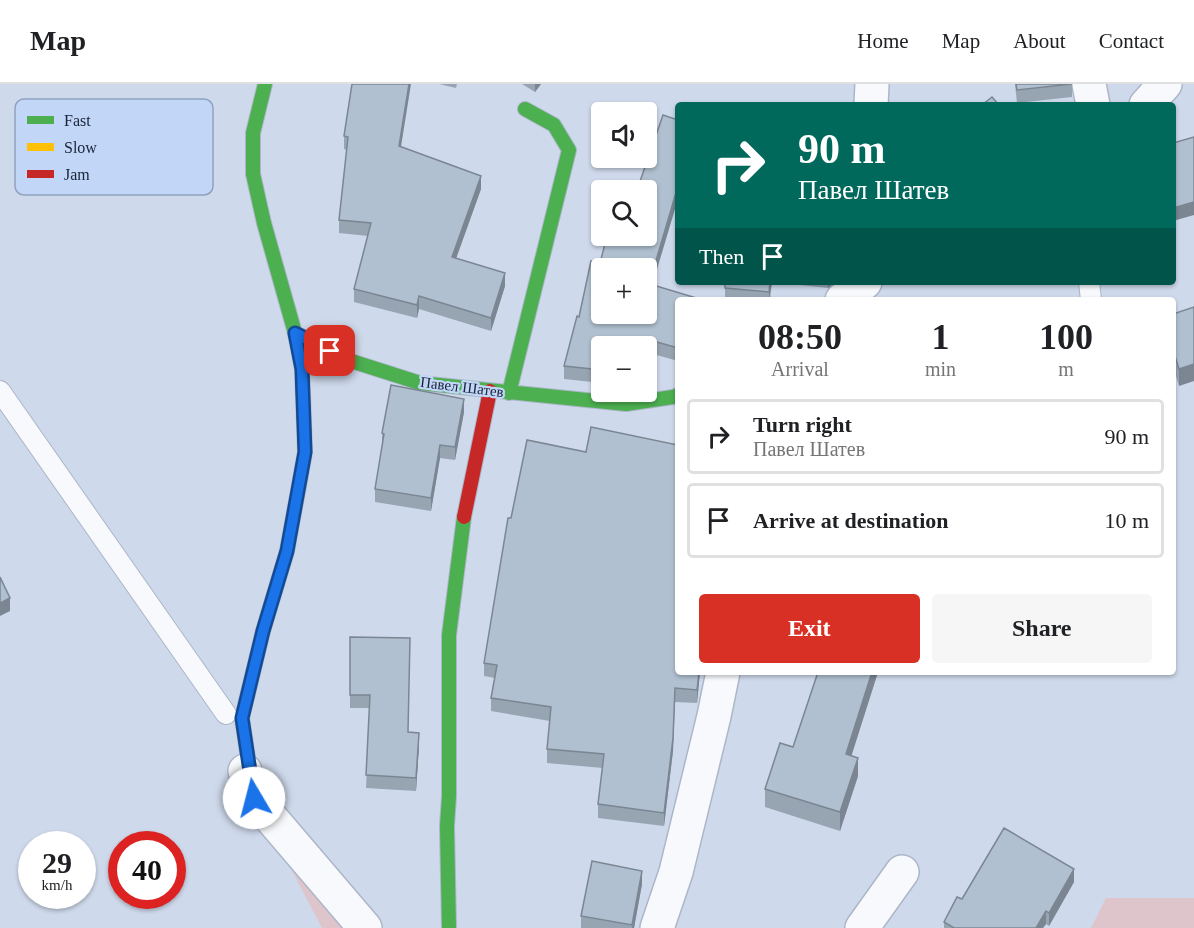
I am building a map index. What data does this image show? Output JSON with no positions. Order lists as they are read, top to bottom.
{
  "streets": {
    "street": ["Павел Шатев"]
  },
  "legend": ["Fast", "Slow", "Jam"],
  "page": {
    "header": "Map",
    "nav": [
      "Home",
      "Map",
      "About",
      "Contact"
    ],
    "map_buttons": ["+", "−"],
    "turn": ["90 m", "Павел Шатев"],
    "then": "Then",
    "eta": [
      "08:50",
      "Arrival",
      "1",
      "min",
      "100",
      "m"
    ],
    "list": [
      {
        "name": "Turn right",
        "note": "Павел Шатев",
        "value": "90 m"
      },
      {
        "name": "Arrive at destination",
        "value": "10 m"
      }
    ],
    "buttons": ["Exit", "Share"],
    "speed": "29 km/h",
    "limit": "40"
  }
}
